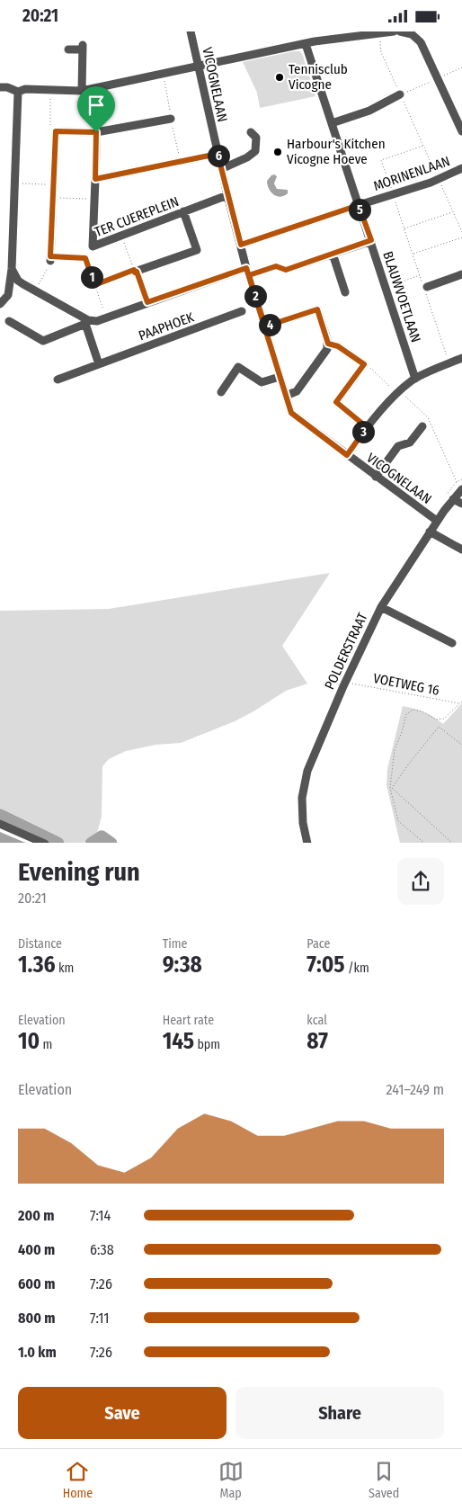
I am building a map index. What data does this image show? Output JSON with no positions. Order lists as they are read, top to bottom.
{
  "streets": {
    "street": [
      "VICOGNELAAN",
      "MORINENLAAN",
      "TER CUEREPLEIN",
      "BLAUWVOETLAAN",
      "PAAPHOEK",
      "POLDERSTRAAT"
    ],
    "path": ["VOETWEG 16"]
  },
  "crossings": [
    ["VICOGNELAAN", "MORINENLAAN"],
    ["VICOGNELAAN", "TER CUEREPLEIN"],
    ["VICOGNELAAN", "POLDERSTRAAT"],
    ["MORINENLAAN", "BLAUWVOETLAAN"],
    ["POLDERSTRAAT", "VOETWEG 16"]
  ],
  "places": ["Tennisclub Vicogne", "Harbour's Kitchen Vicogne Hoeve"],
  "page": {
    "status": "20:21",
    "pins": [
      "6",
      "5",
      "1",
      "2",
      "4",
      "3"
    ],
    "heading": ["Evening run", "20:21"],
    "stats": [
      ["Distance", "1.36 km"],
      ["Time", "9:38"],
      ["Pace", "7:05 /km"],
      ["Elevation", "10 m"],
      ["Heart rate", "145 bpm"],
      ["kcal", "87"]
    ],
    "chart": ["Elevation", "241–249 m"],
    "list": [
      {
        "name": "200 m",
        "note": "7:14"
      },
      {
        "name": "400 m",
        "note": "6:38"
      },
      {
        "name": "600 m",
        "note": "7:26"
      },
      {
        "name": "800 m",
        "note": "7:11"
      },
      {
        "name": "1.0 km",
        "note": "7:26"
      }
    ],
    "buttons": ["Save", "Share"],
    "tabs": ["Home", "Map", "Saved"]
  }
}
